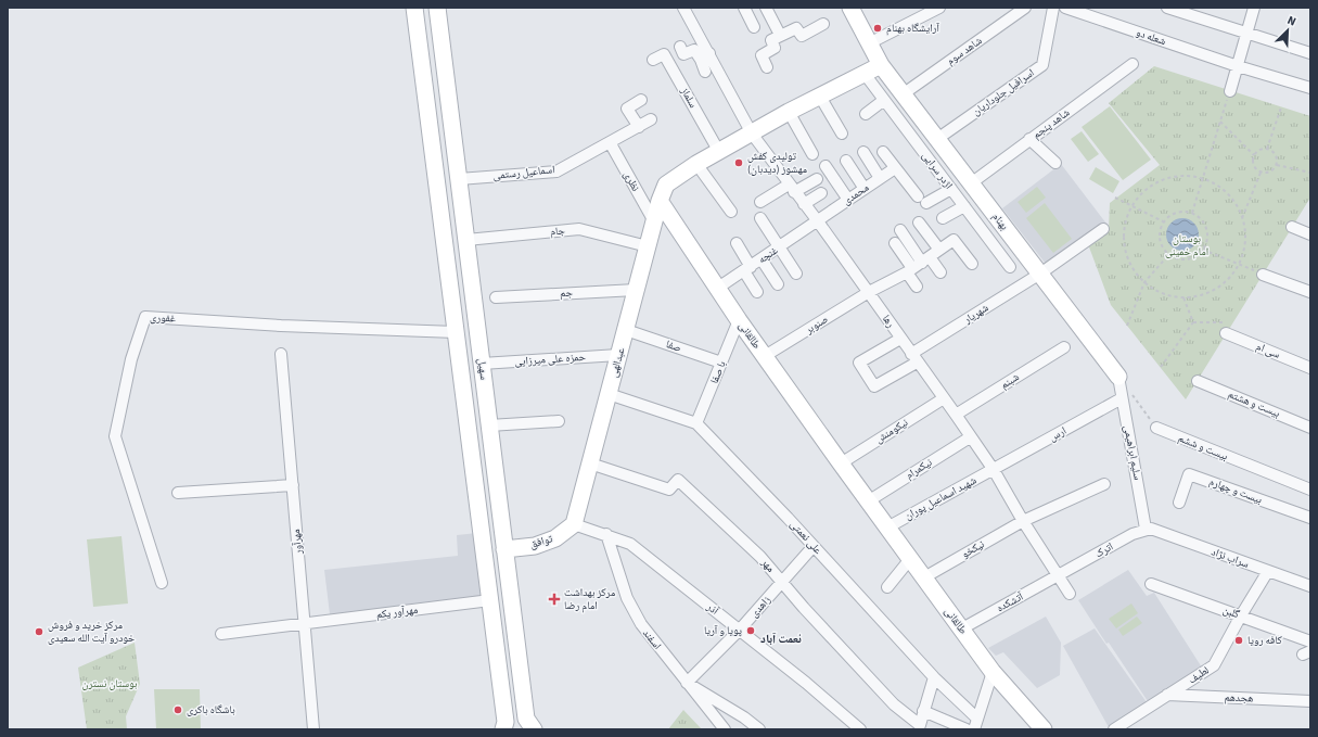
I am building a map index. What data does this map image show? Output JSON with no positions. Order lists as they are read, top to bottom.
{
  "streets": {
    "street": [
      "شعله دو",
      "شاهد سوم",
      "اسرافیل جلوداریان",
      "سلماز",
      "شاهد پنجم",
      "اژدر سرایی",
      "اسماعیل رستمی",
      "نظری",
      "محمدی",
      "بهنام",
      "جام",
      "غنچه",
      "جم",
      "شهریار",
      "غفوری",
      "رها",
      "صنوبر",
      "طالقانی",
      "صفا",
      "سی ام",
      "حمزه علی میرزایی",
      "عبدالهی",
      "سهیل",
      "با صفا",
      "شبنم",
      "بیست و هشتم",
      "نیکومنش",
      "ارس",
      "بیست و ششم",
      "سلیم ابراهیمی",
      "نیکمرام",
      "بیست و چهارم",
      "شهید اسماعیل پوران",
      "علی نعمتی",
      "مهرآور",
      "توافق",
      "نیکخو",
      "اترک",
      "سراب نژاد",
      "مهر",
      "آتشکده",
      "زاهدی",
      "آذر",
      "مهرآور یکم",
      "گلبن",
      "اسفند",
      "لطیف",
      "هجدهم"
    ]
  },
  "crossings": [
    ["شاهد سوم", "بهنام"],
    ["اسرافیل جلوداریان", "بهنام"],
    ["شاهد پنجم", "بهنام"],
    ["اسماعیل رستمی", "نظری"],
    ["اسماعیل رستمی", "سهیل"],
    ["نظری", "عبدالهی"],
    ["محمدی", "غنچه"],
    ["محمدی", "رها"],
    ["بهنام", "شهریار"],
    ["بهنام", "سلیم ابراهیمی"],
    ["جام", "عبدالهی"],
    ["جام", "سهیل"],
    ["غنچه", "رها"],
    ["غنچه", "طالقانی"],
    ["جم", "عبدالهی"],
    ["شهریار", "رها"],
    ["غفوری", "سهیل"],
    ["رها", "صنوبر"],
    ["رها", "شبنم"],
    ["رها", "نیکومنش"],
    ["رها", "ارس"],
    ["رها", "نیکمرام"],
    ["رها", "شهید اسماعیل پوران"],
    ["رها", "نیکخو"],
    ["رها", "اترک"],
    ["رها", "آتشکده"],
    ["صنوبر", "طالقانی"],
    ["طالقانی", "عبدالهی"],
    ["طالقانی", "با صفا"],
    ["طالقانی", "نیکومنش"],
    ["طالقانی", "نیکمرام"],
    ["طالقانی", "شهید اسماعیل پوران"],
    ["طالقانی", "نیکخو"],
    ["طالقانی", "آتشکده"],
    ["صفا", "عبدالهی"],
    ["صفا", "با صفا"],
    ["حمزه علی میرزایی", "عبدالهی"],
    ["حمزه علی میرزایی", "سهیل"],
    ["عبدالهی", "علی نعمتی"],
    ["عبدالهی", "توافق"],
    ["عبدالهی", "مهر"],
    ["عبدالهی", "آذر"],
    ["سهیل", "توافق"],
    ["سهیل", "مهرآور یکم"],
    ["با صفا", "علی نعمتی"],
    ["ارس", "سلیم ابراهیمی"],
    ["ارس", "شهید اسماعیل پوران"],
    ["سلیم ابراهیمی", "اترک"],
    ["سلیم ابراهیمی", "سراب نژاد"],
    ["علی نعمتی", "زاهدی"],
    ["مهرآور", "مهرآور یکم"],
    ["توافق", "آذر"],
    ["اترک", "سراب نژاد"],
    ["اترک", "آتشکده"],
    ["سراب نژاد", "لطیف"],
    ["مهر", "زاهدی"],
    ["زاهدی", "آذر"],
    ["زاهدی", "اسفند"],
    ["آذر", "اسفند"],
    ["گلبن", "لطیف"],
    ["لطیف", "هجدهم"]
  ],
  "districts": ["نعمت آباد"],
  "parks": ["بوستان امام خمینی", "بوستان نسترن"],
  "places": {
    "other": [
      "آرایشگاه بهنام",
      "تولیدی کفش مهشوز (دیدبان)",
      "پویا و آریا",
      "مرکز خرید و فروش خودرو آیت الله سعیدی",
      "کافه رویا",
      "باشگاه باکری"
    ],
    "health": ["مرکز بهداشت امام رضا"]
  },
  "north": "top right"
}
